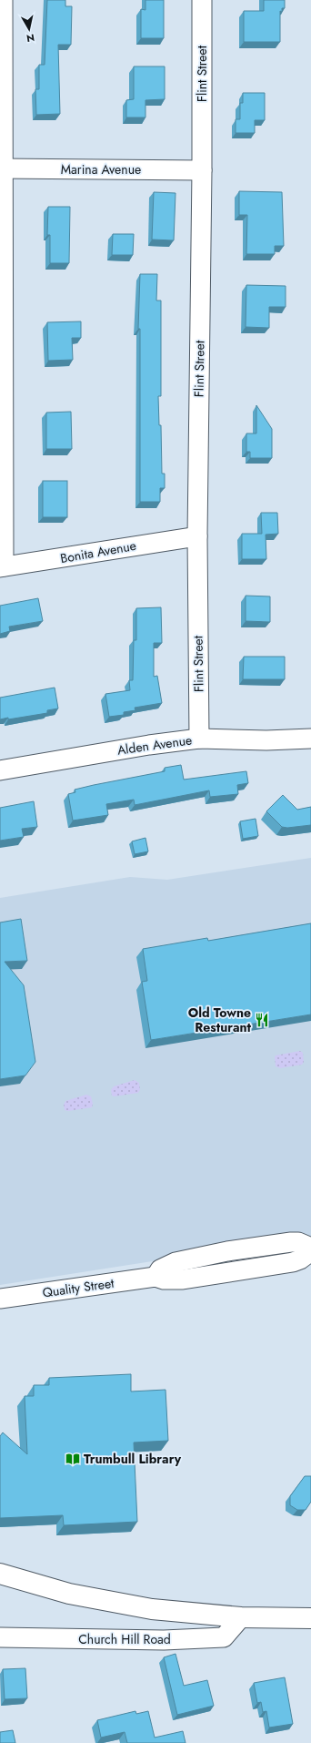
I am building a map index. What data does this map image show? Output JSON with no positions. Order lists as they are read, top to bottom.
{
  "streets": {
    "street": [
      "Flint Street",
      "Marina Avenue",
      "Bonita Avenue",
      "Alden Avenue",
      "Quality Street",
      "Church Hill Road"
    ]
  },
  "crossings": [
    ["Flint Street", "Marina Avenue"],
    ["Flint Street", "Bonita Avenue"],
    ["Flint Street", "Alden Avenue"]
  ],
  "places": {
    "restaurant": ["Old Towne Resturant"],
    "library": ["Trumbull Library"]
  },
  "north": "bottom"
}
